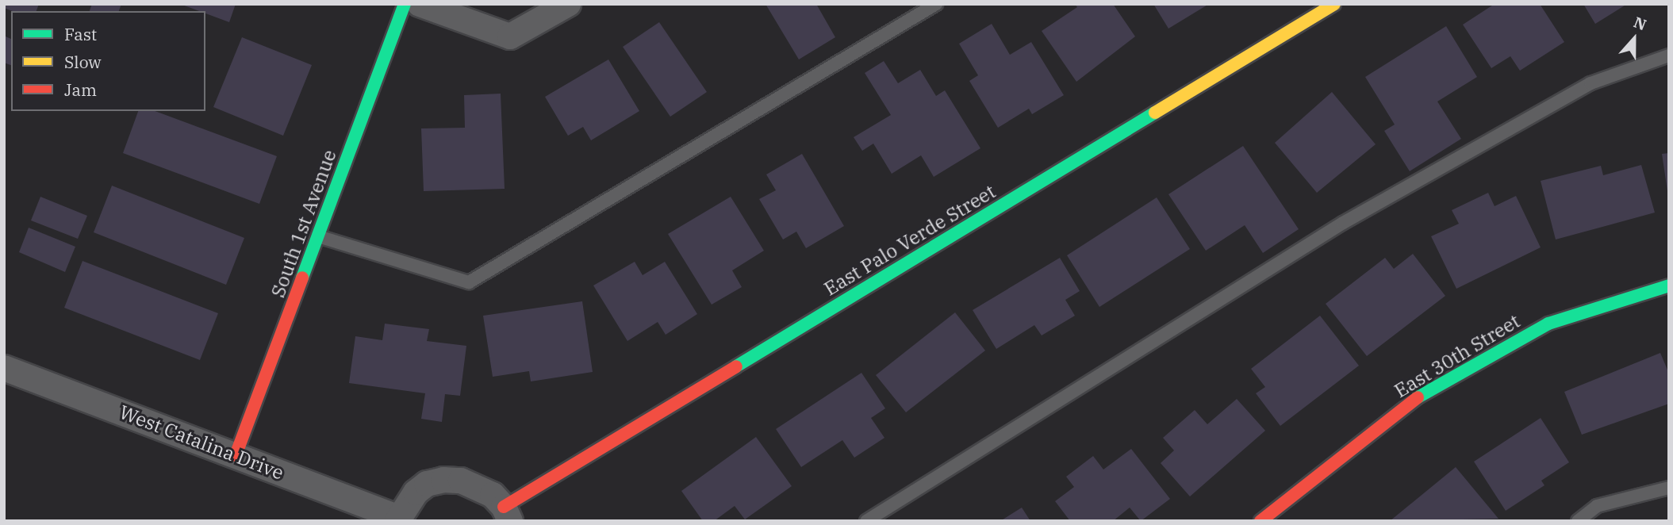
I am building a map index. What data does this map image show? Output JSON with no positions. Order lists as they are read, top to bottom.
{
  "streets": {
    "street": [
      "South 1st Avenue",
      "East Palo Verde Street",
      "East 30th Street",
      "West Catalina Drive"
    ]
  },
  "crossings": [
    ["South 1st Avenue", "West Catalina Drive"]
  ],
  "legend": ["Fast", "Slow", "Jam"],
  "north": "top"
}
